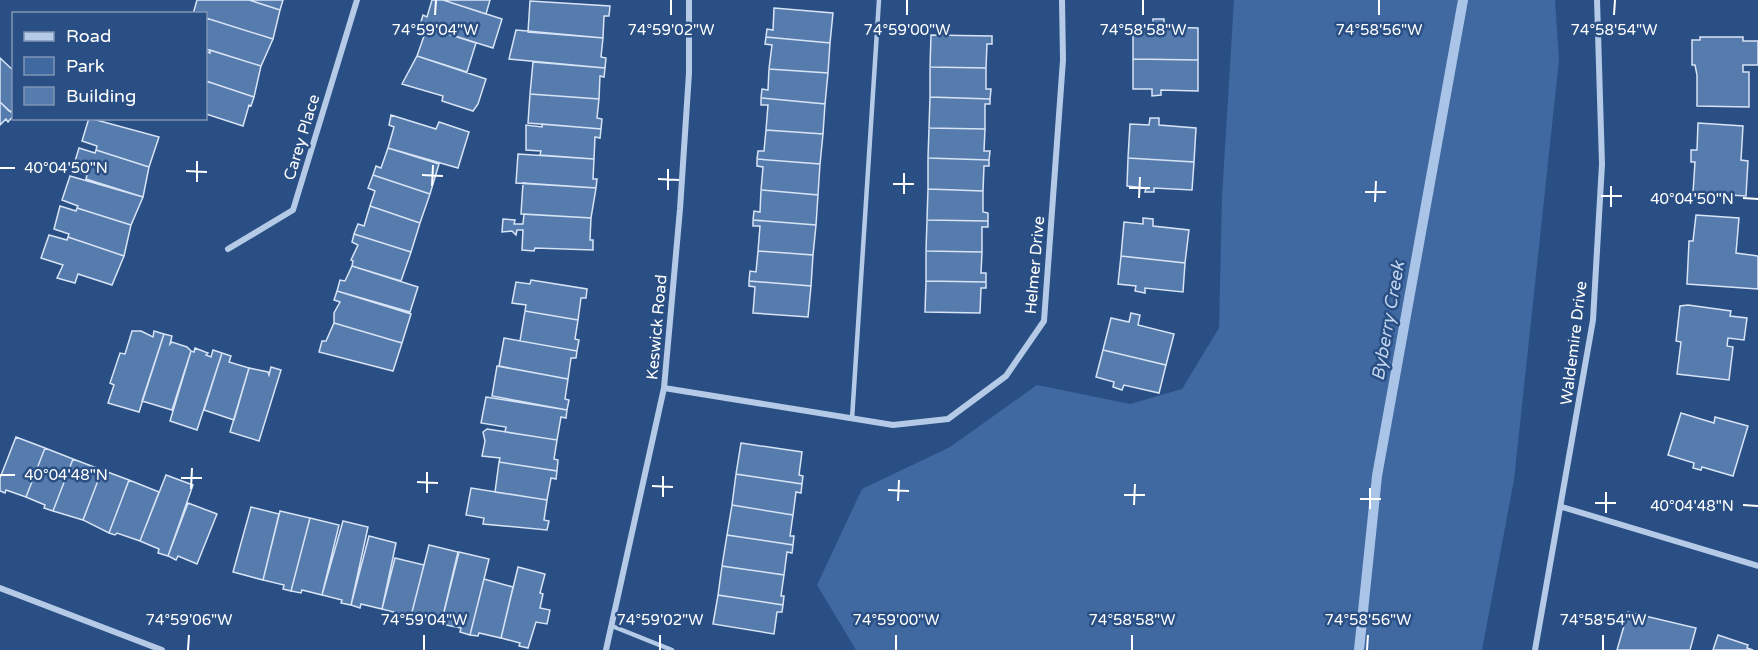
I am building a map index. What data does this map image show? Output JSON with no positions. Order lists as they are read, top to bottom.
{
  "streets": {
    "street": [
      "Carey Place",
      "Helmer Drive",
      "Keswick Road",
      "Waldemire Drive"
    ]
  },
  "crossings": [
    ["Helmer Drive", "Keswick Road"]
  ],
  "water": ["Byberry Creek"],
  "legend": ["Road", "Park", "Building"],
  "coordinates": [
    "74°59'04\"W",
    "74°59'02\"W",
    "74°59'00\"W",
    "74°58'58\"W",
    "74°58'56\"W",
    "74°58'54\"W",
    "40°04'50\"N",
    "40°04'48\"N",
    "74°59'06\"W"
  ]
}
